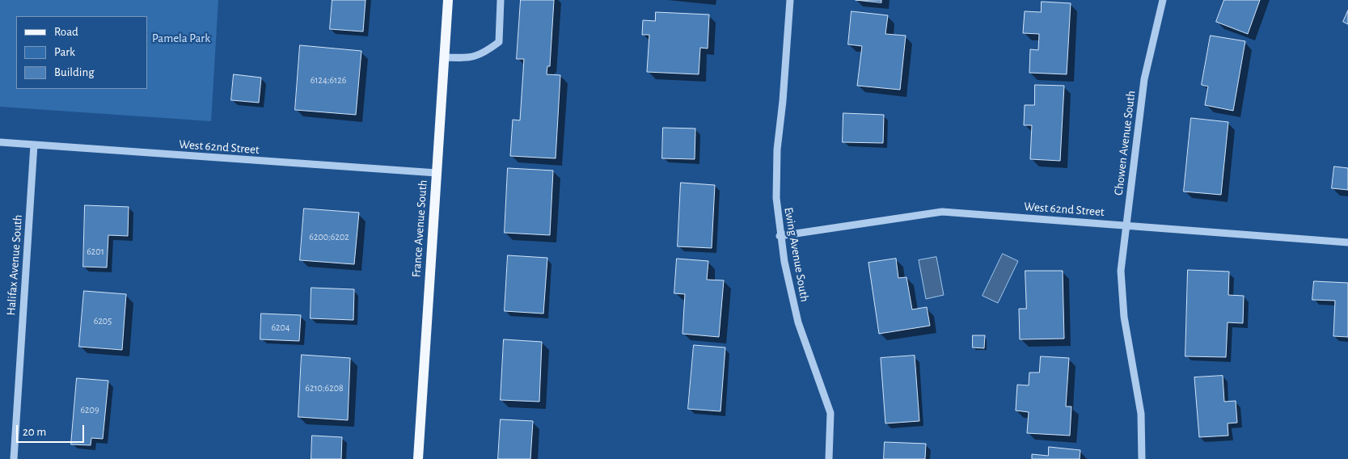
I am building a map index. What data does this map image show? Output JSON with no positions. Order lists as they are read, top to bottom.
{
  "streets": {
    "main road": ["France Avenue South"],
    "street": [
      "Chowen Avenue South",
      "West 62nd Street",
      "Ewing Avenue South",
      "Halifax Avenue South"
    ]
  },
  "crossings": [
    ["Chowen Avenue South", "West 62nd Street"],
    ["West 62nd Street", "France Avenue South"],
    ["West 62nd Street", "Ewing Avenue South"],
    ["West 62nd Street", "Halifax Avenue South"]
  ],
  "parks": ["Pamela Park"],
  "house_numbers": [
    "6124;6126",
    "6200;6202",
    "6201",
    "6205",
    "6204",
    "6210;6208",
    "6209"
  ],
  "legend": ["Road", "Park", "Building"],
  "scale_bar": "20 m"
}
